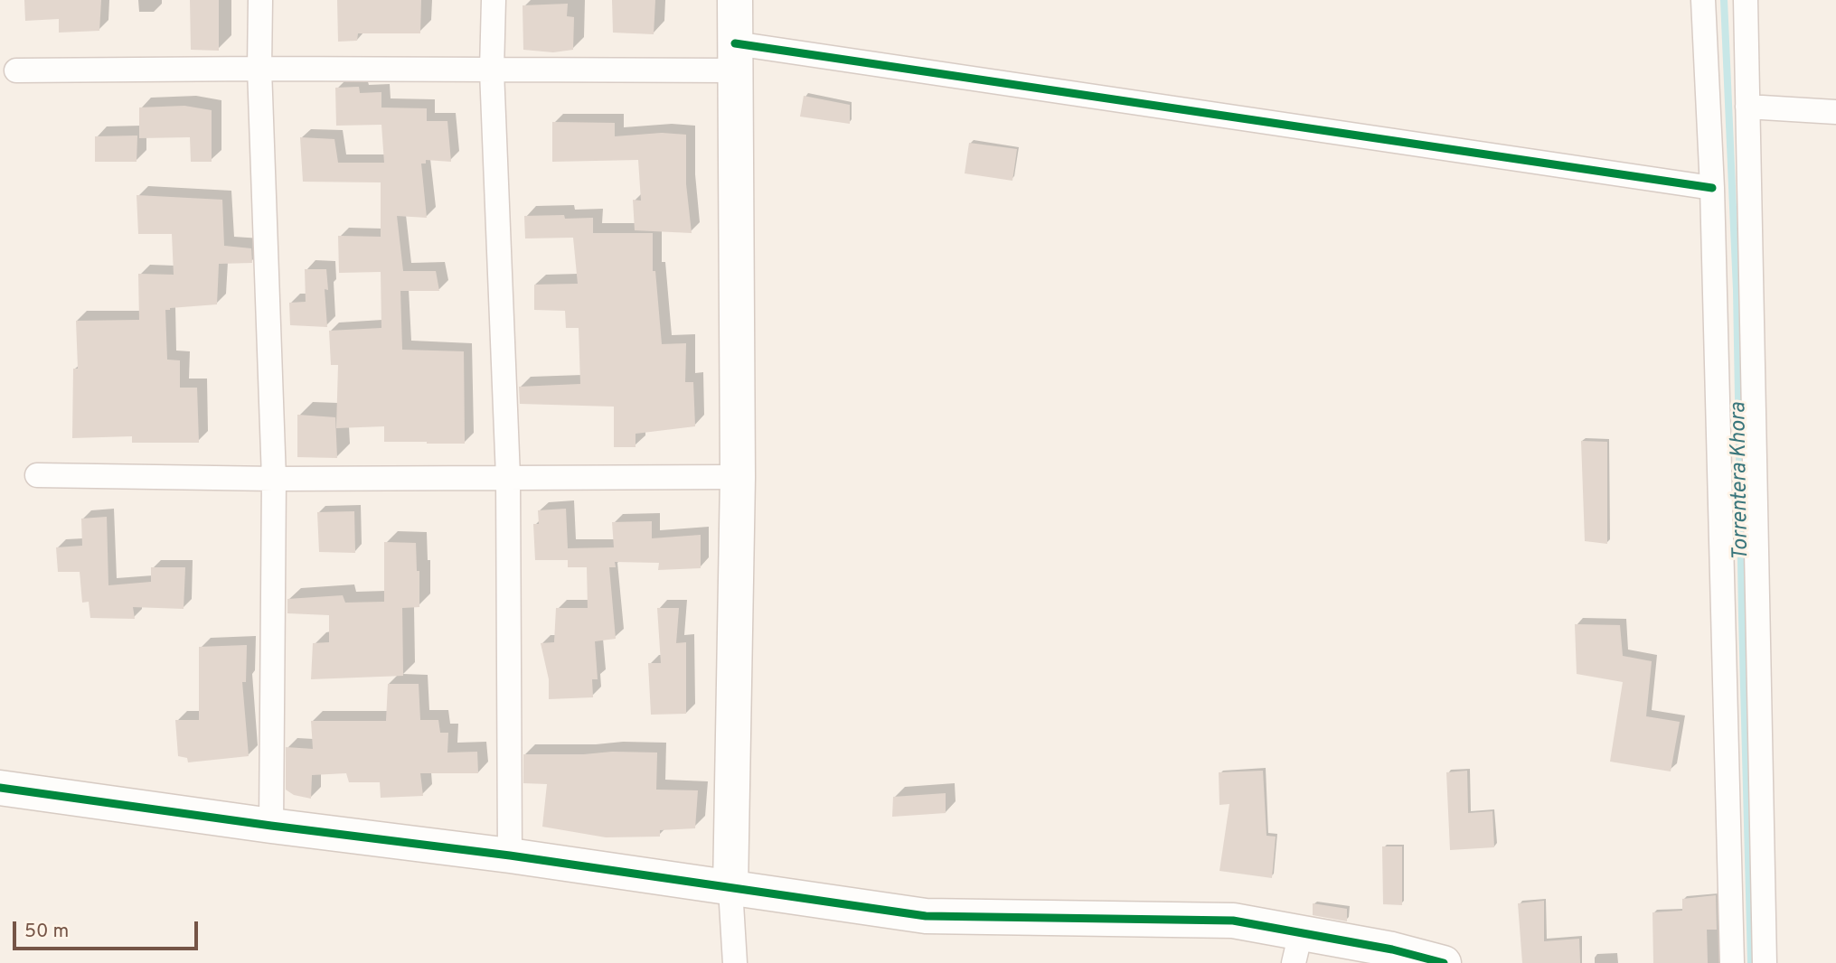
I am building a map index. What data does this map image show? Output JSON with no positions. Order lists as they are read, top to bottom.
{
  "water": ["Torrentera Khora"],
  "scale_bar": "50 m"
}
